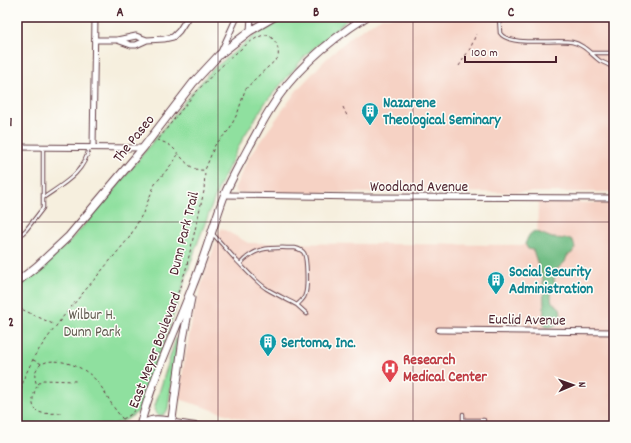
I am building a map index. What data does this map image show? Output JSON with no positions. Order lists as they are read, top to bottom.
{
  "streets": {
    "main road": ["The Paseo", "East Meyer Boulevard"],
    "street": ["Woodland Avenue", "Euclid Avenue"],
    "path": ["Dunn Park Trail"]
  },
  "crossings": [
    ["The Paseo", "Dunn Park Trail"],
    ["Woodland Avenue", "East Meyer Boulevard"]
  ],
  "parks": ["Wilbur H. Dunn Park"],
  "places": {
    "building": ["Nazarene Theological Seminary", "Social Security Administration", "Sertoma, Inc."],
    "hospital": ["Research Medical Center"]
  },
  "scale_bar": "100 m",
  "north": "right",
  "grid": {
    "columns": ["A", "B", "C"],
    "rows": ["1", "2"]
  }
}
